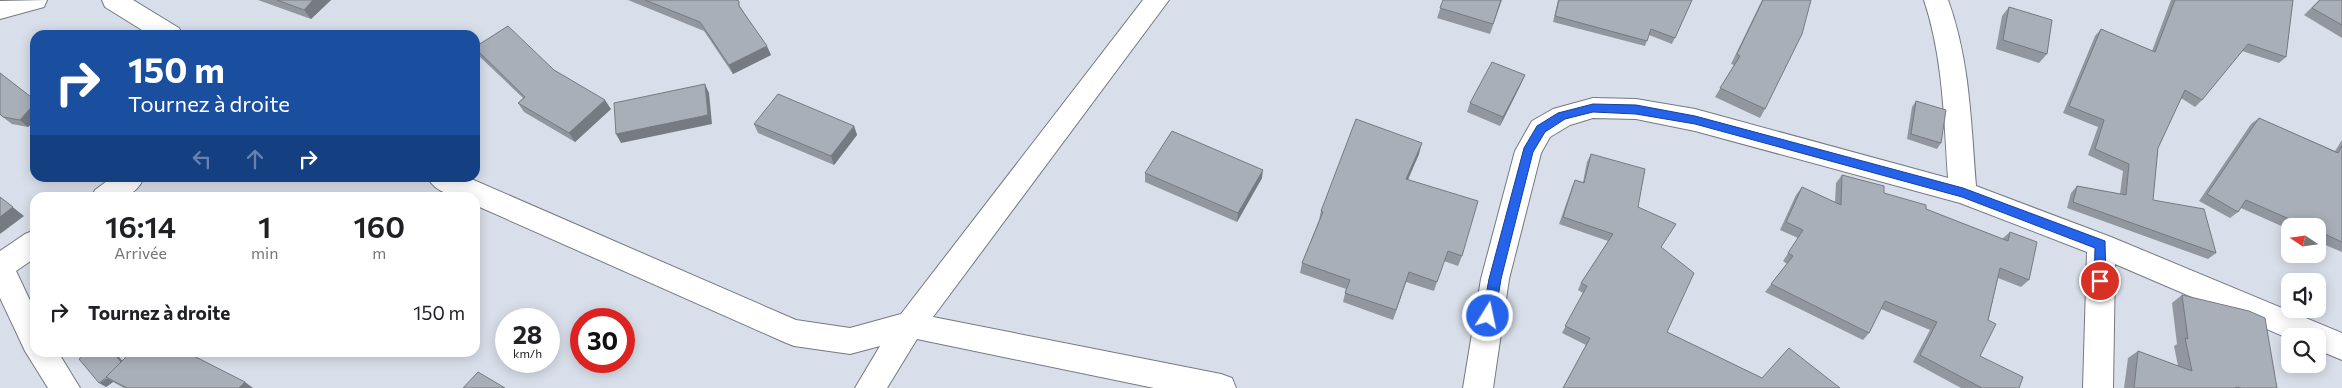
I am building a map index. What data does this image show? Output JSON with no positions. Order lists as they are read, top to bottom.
{
  "north": "left",
  "page": {
    "turn": ["150 m", "Tournez à droite"],
    "eta": [
      "16:14",
      "Arrivée",
      "1",
      "min",
      "160",
      "m"
    ],
    "list": [
      {
        "name": "Tournez à droite",
        "value": "150 m"
      }
    ],
    "speed": "28 km/h",
    "limit": "30"
  }
}
